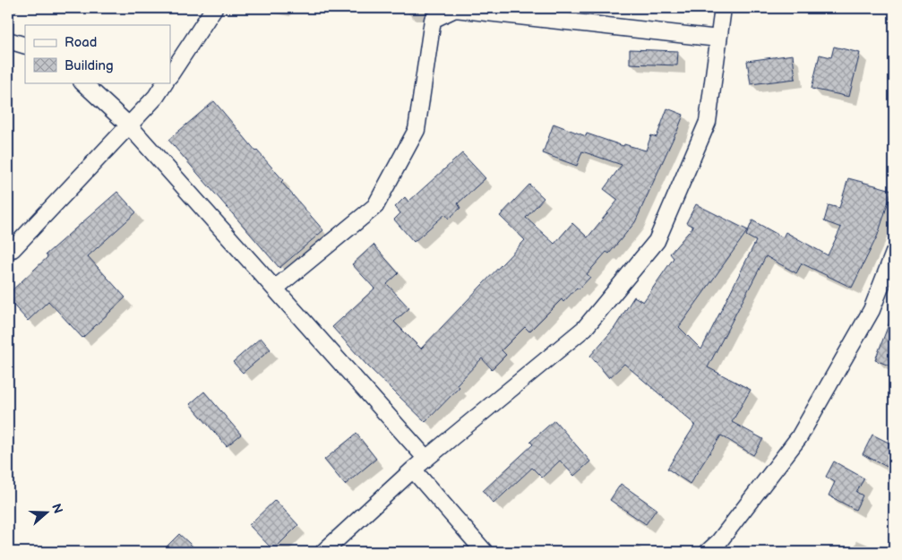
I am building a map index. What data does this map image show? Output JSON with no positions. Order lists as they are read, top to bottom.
{
  "legend": ["Road", "Building"],
  "north": "right"
}
